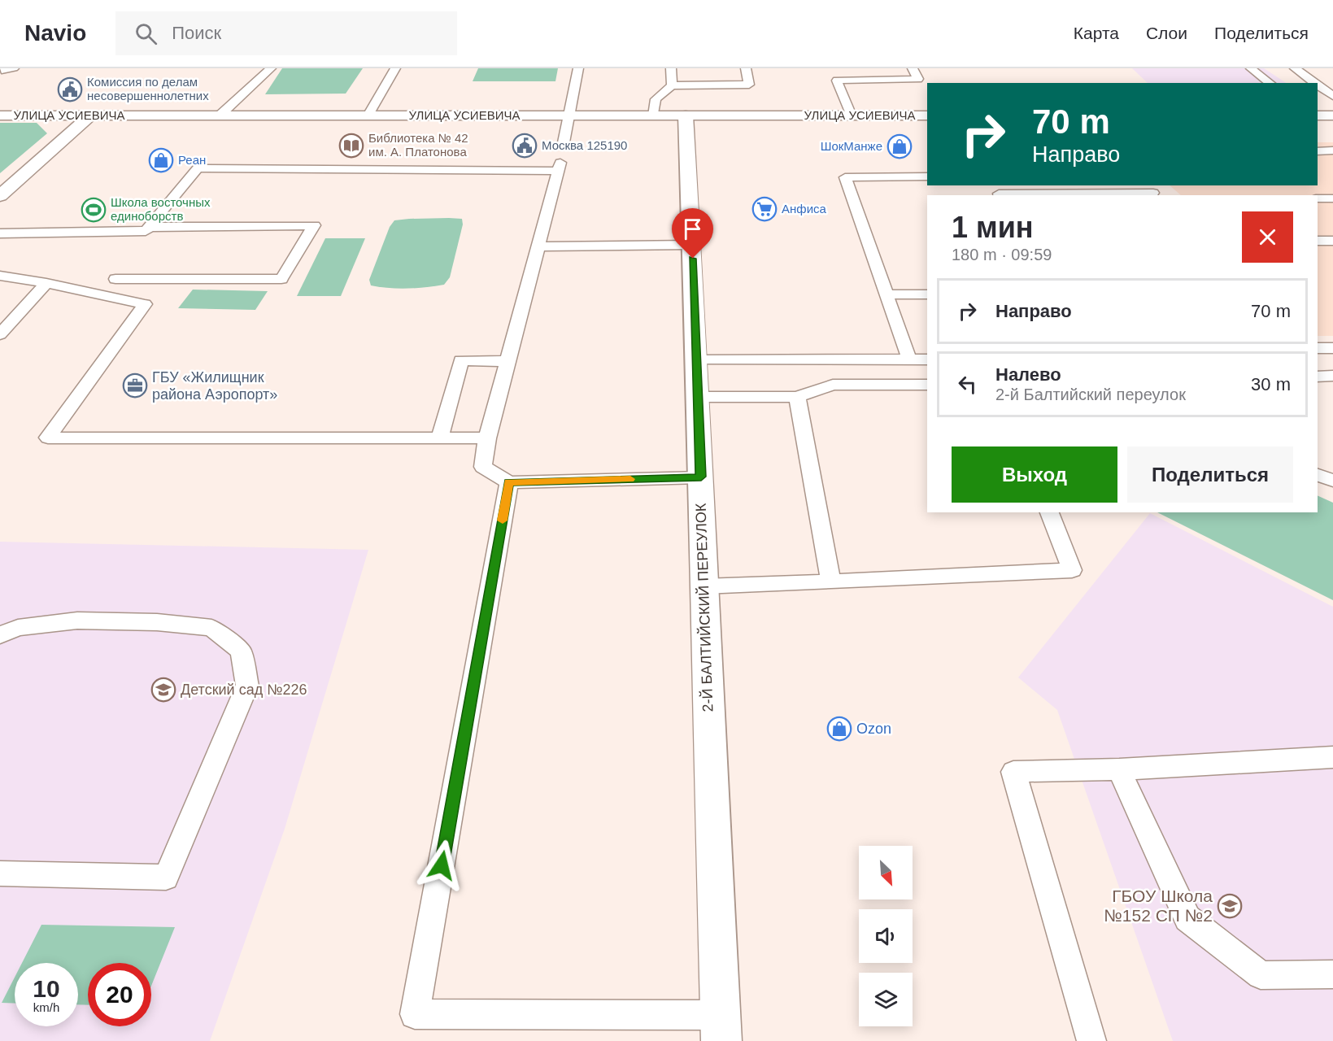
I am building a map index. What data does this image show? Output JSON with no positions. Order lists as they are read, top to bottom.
{
  "streets": {
    "street": ["УЛИЦА УСИЕВИЧА", "2-Й БАЛТИЙСКИЙ ПЕРЕУЛОК"]
  },
  "crossings": [
    ["УЛИЦА УСИЕВИЧА", "2-Й БАЛТИЙСКИЙ ПЕРЕУЛОК"]
  ],
  "places": {
    "public building": ["Комиссия по делам несовершеннолетних", "Москва 125190"],
    "library": ["Библиотека № 42 им. А. Платонова"],
    "shop": ["ШокМанже", "Реан", "Ozon"],
    "supermarket": ["Анфиса"],
    "sports": ["Школа восточных единоборств"],
    "office": ["ГБУ «Жилищник района Аэропорт»"],
    "school or university": ["Детский сад №226", "ГБОУ Школа №152 СП №2"]
  },
  "north": "bottom right",
  "page": {
    "header": "Navio",
    "search": "Поиск",
    "nav": ["Карта", "Слои", "Поделиться"],
    "turn": ["70 m", "Направо"],
    "heading": ["1 мин", "180 m · 09:59"],
    "list": [
      {
        "name": "Направо",
        "value": "70 m"
      },
      {
        "name": "Налево",
        "note": "2-й Балтийский переулок",
        "value": "30 m"
      }
    ],
    "buttons": ["Выход", "Поделиться"],
    "speed": "10 km/h",
    "limit": "20"
  }
}
